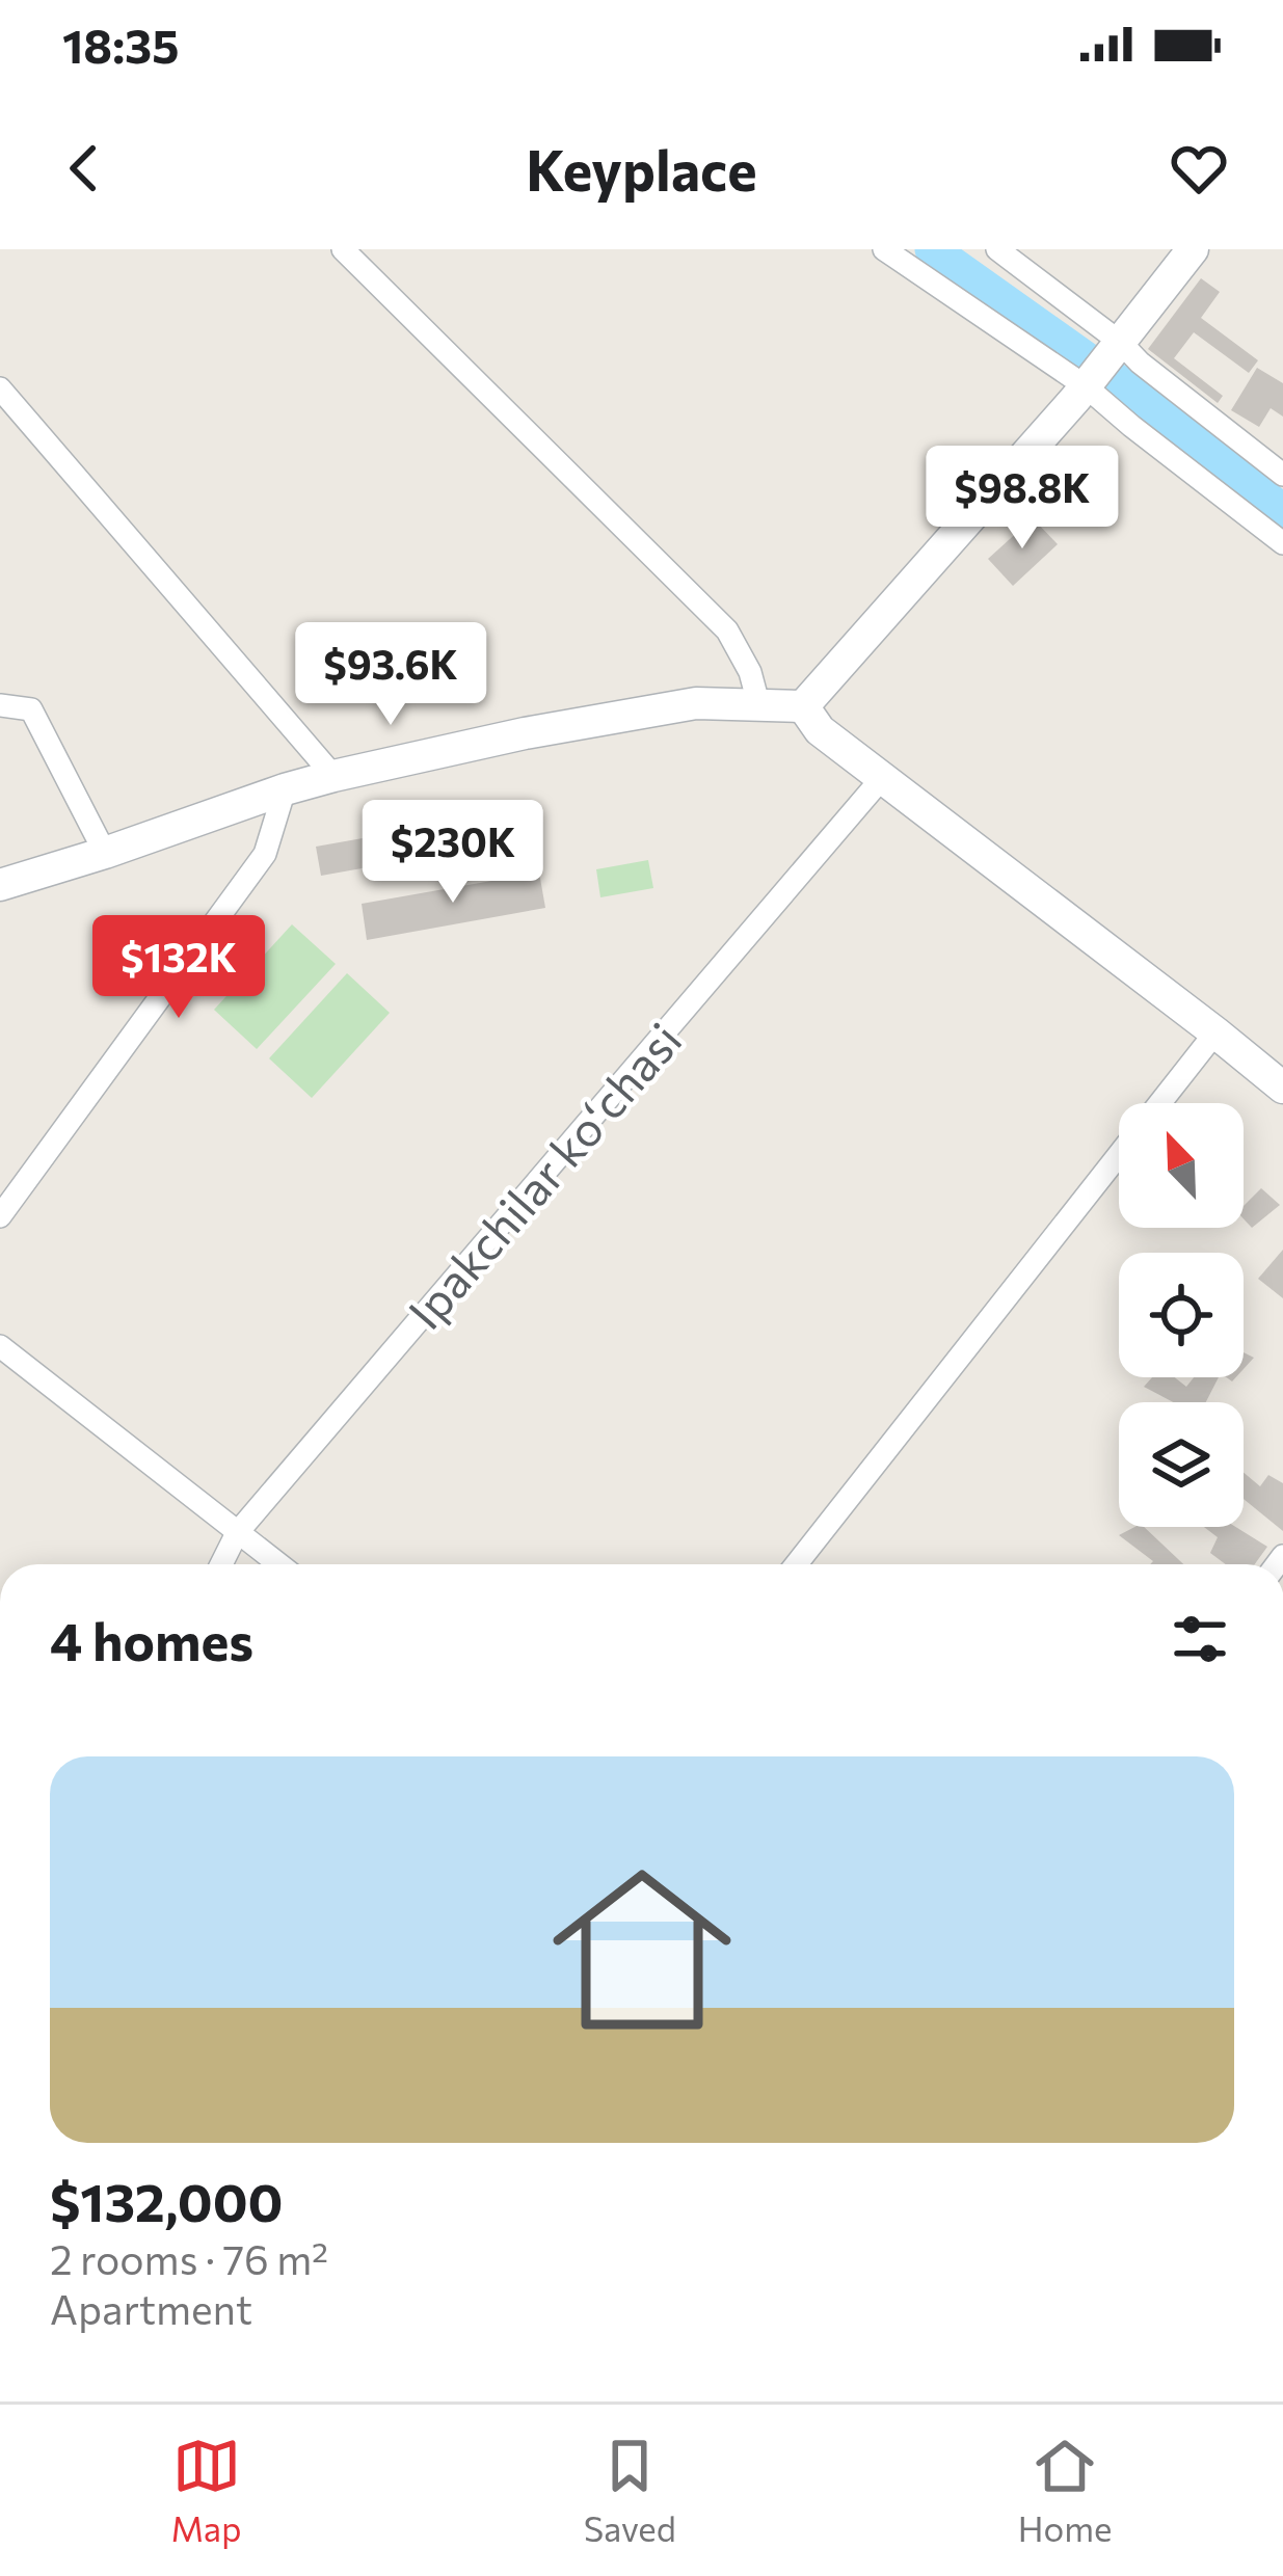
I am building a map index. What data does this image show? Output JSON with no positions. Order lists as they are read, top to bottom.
{
  "streets": {
    "street": ["Ipakchilar koʻchasi"]
  },
  "north": "top left",
  "page": {
    "status": "18:35",
    "header": "Keyplace",
    "price": [
      "$98.8K",
      "$93.6K",
      "$230K",
      "$132K"
    ],
    "heading": "4 homes",
    "list": [
      {
        "name": "$132,000",
        "note": "2 rooms · 76 m² · Apartment"
      }
    ],
    "tabs": ["Map", "Saved", "Home"]
  }
}
